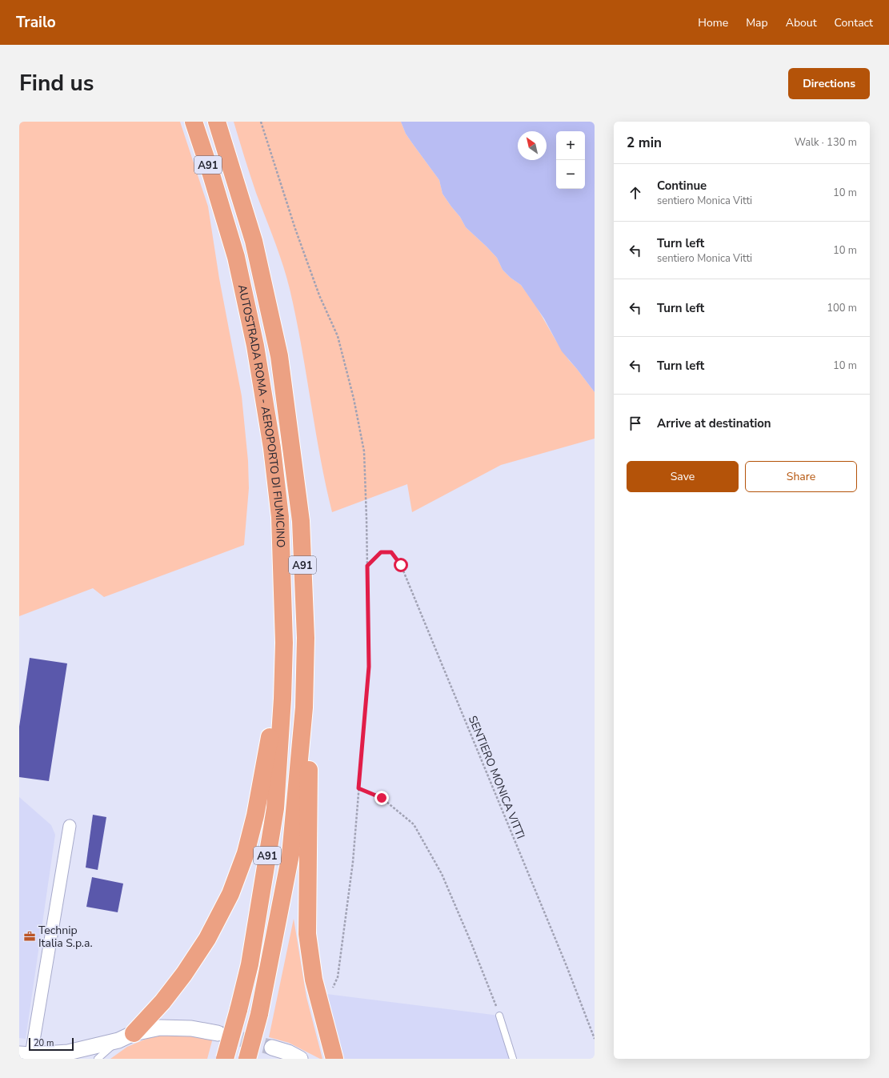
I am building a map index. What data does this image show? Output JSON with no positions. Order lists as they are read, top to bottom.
{
  "streets": {
    "highway": ["A91", "AUTOSTRADA ROMA - AEROPORTO DI FIUMICINO"],
    "path": ["SENTIERO MONICA VITTI"]
  },
  "places": {
    "office": ["Technip Italia S.p.a."]
  },
  "scale_bar": "20 m",
  "north": "top left",
  "page": {
    "header": "Trailo",
    "nav": [
      "Home",
      "Map",
      "About",
      "Contact"
    ],
    "title": "Find us",
    "buttons": [
      "Directions",
      ["Save", "Share"]
    ],
    "heading": ["2 min", "Walk · 130 m"],
    "map_buttons": ["+", "−"],
    "list": [
      ["Continue", "sentiero Monica Vitti", "10 m"],
      ["Turn left", "sentiero Monica Vitti", "10 m"],
      ["Turn left", "100 m"],
      ["Turn left", "10 m"],
      "Arrive at destination"
    ],
    "scale": "20 m"
  }
}
